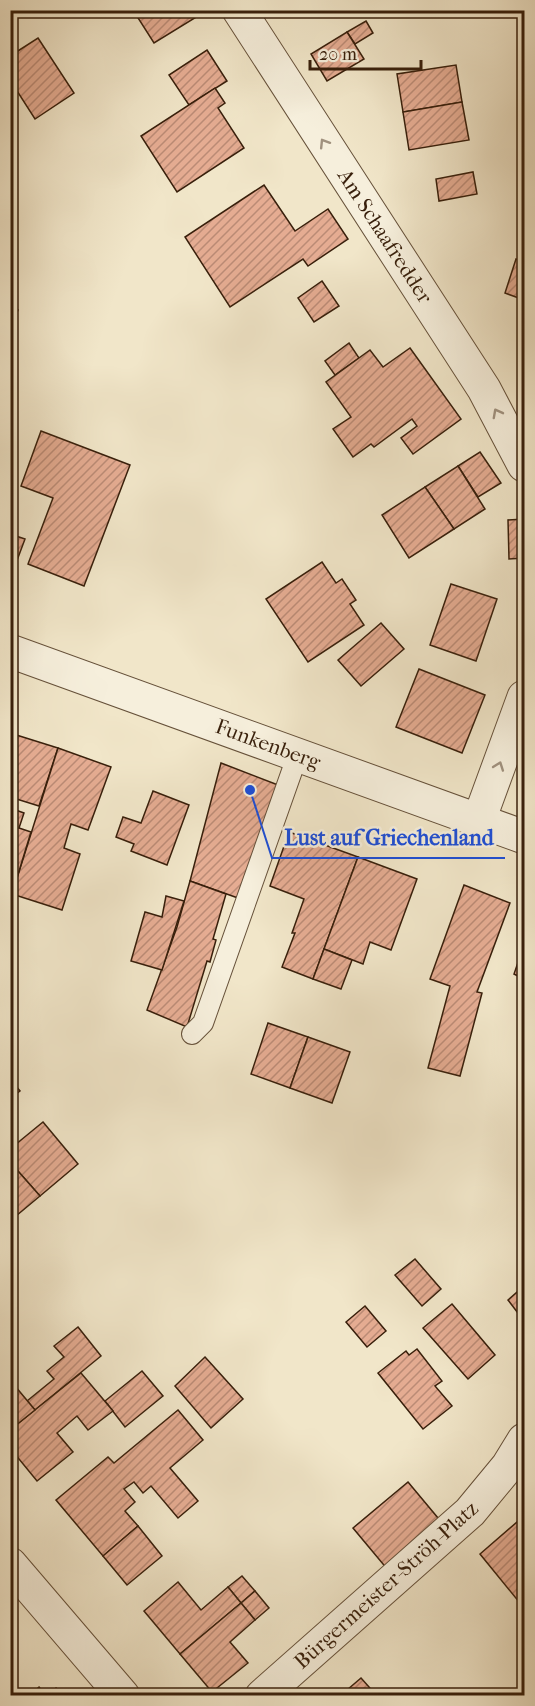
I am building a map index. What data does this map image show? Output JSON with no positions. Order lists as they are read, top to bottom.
{
  "streets": {
    "street": ["Am Schaafredder", "Funkenberg", "Bürgermeister-Ströh-Platz"]
  },
  "one_way": ["Am Schaafredder"],
  "places": ["Lust auf Griechenland"],
  "scale_bar": "20 m"
}
